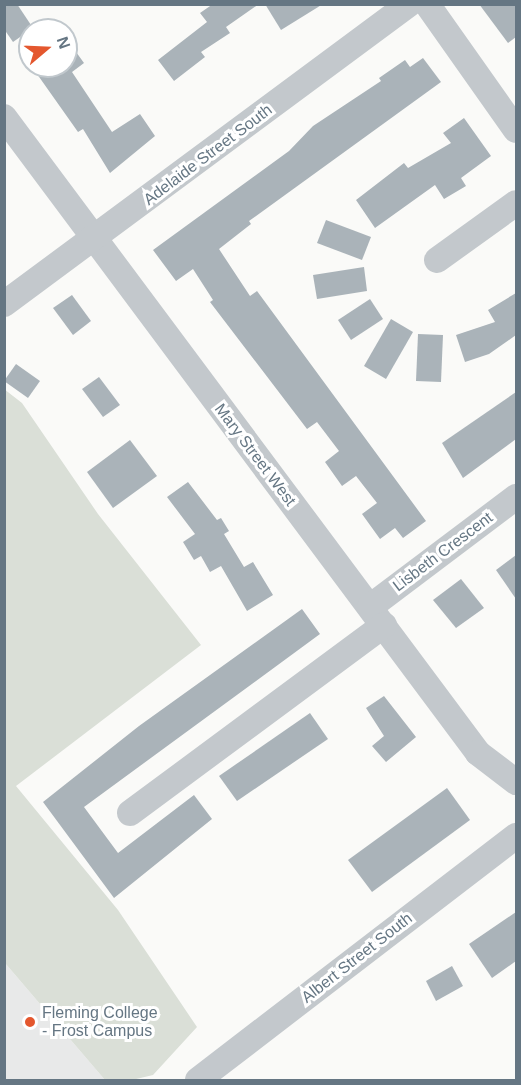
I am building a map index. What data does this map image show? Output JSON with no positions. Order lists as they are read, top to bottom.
{
  "streets": {
    "street": [
      "Adelaide Street South",
      "Mary Street West",
      "Lisbeth Crescent",
      "Albert Street South"
    ]
  },
  "crossings": [
    ["Adelaide Street South", "Mary Street West"],
    ["Mary Street West", "Lisbeth Crescent"]
  ],
  "places": ["Fleming College - Frost Campus"],
  "north": "right"
}
